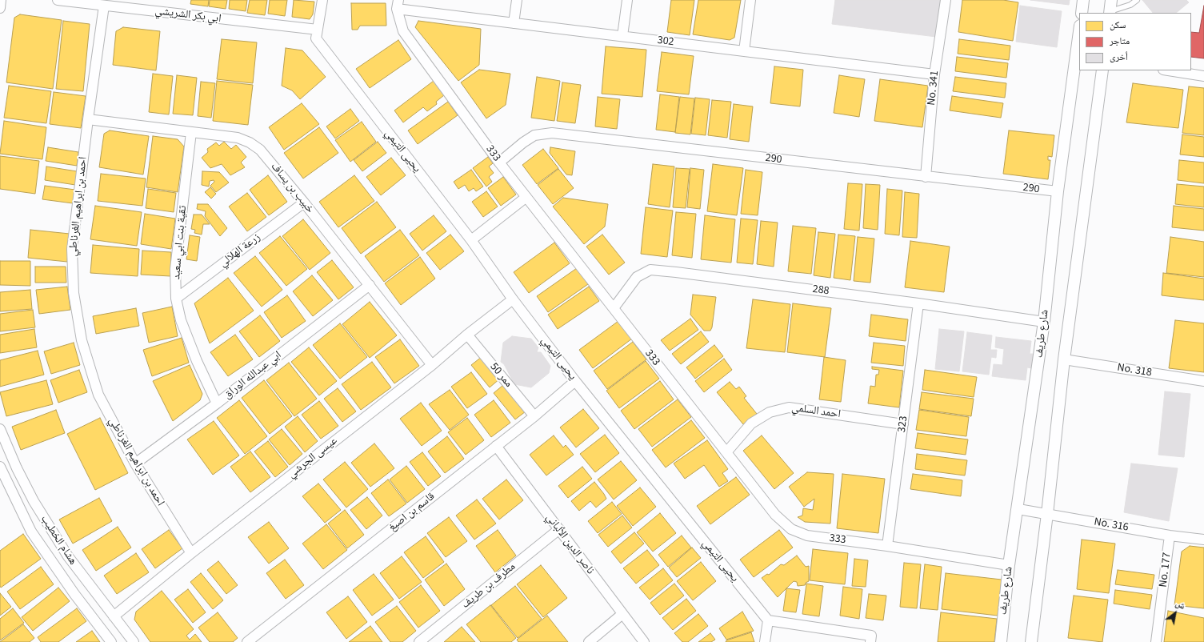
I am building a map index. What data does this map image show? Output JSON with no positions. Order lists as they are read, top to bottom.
{
  "streets": {
    "street": [
      "ابي بكر الشريشي",
      "302",
      "No. 341",
      "يحيى التيمي",
      "333",
      "290",
      "خبيب بن يساف",
      "احمد بن ابراهيم الغرناطي",
      "تقية بنت ابي سعيد",
      "زرعة الهلالي",
      "288",
      "شارع طريف",
      "No. 318",
      "ابي عبدالله الوراق",
      "ممر 50",
      "احمد السلمي",
      "323",
      "عيسى الجرشي",
      "قاسم بن اصبغ",
      "No. 316",
      "هشام الخطيب",
      "ناصر الدين الألباني",
      "No. 177",
      "مطرف بن طريف"
    ]
  },
  "crossings": [
    ["ابي بكر الشريشي", "يحيى التيمي"],
    ["ابي بكر الشريشي", "احمد بن ابراهيم الغرناطي"],
    ["302", "No. 341"],
    ["302", "333"],
    ["No. 341", "290"],
    ["يحيى التيمي", "عيسى الجرشي"],
    ["يحيى التيمي", "قاسم بن اصبغ"],
    ["333", "290"],
    ["333", "288"],
    ["333", "شارع طريف"],
    ["333", "احمد السلمي"],
    ["333", "323"],
    ["290", "شارع طريف"],
    ["خبيب بن يساف", "احمد بن ابراهيم الغرناطي"],
    ["خبيب بن يساف", "تقية بنت ابي سعيد"],
    ["خبيب بن يساف", "زرعة الهلالي"],
    ["خبيب بن يساف", "ابي عبدالله الوراق"],
    ["خبيب بن يساف", "عيسى الجرشي"],
    ["احمد بن ابراهيم الغرناطي", "ابي عبدالله الوراق"],
    ["احمد بن ابراهيم الغرناطي", "عيسى الجرشي"],
    ["تقية بنت ابي سعيد", "زرعة الهلالي"],
    ["تقية بنت ابي سعيد", "ابي عبدالله الوراق"],
    ["288", "شارع طريف"],
    ["288", "323"],
    ["شارع طريف", "No. 316"],
    ["ممر 50", "عيسى الجرشي"],
    ["ممر 50", "قاسم بن اصبغ"],
    ["احمد السلمي", "323"],
    ["عيسى الجرشي", "هشام الخطيب"],
    ["قاسم بن اصبغ", "ناصر الدين الألباني"],
    ["No. 316", "No. 177"],
    ["ناصر الدين الألباني", "مطرف بن طريف"]
  ],
  "legend": ["سكن", "متاجر", "أخرى"],
  "north": "top right"
}
